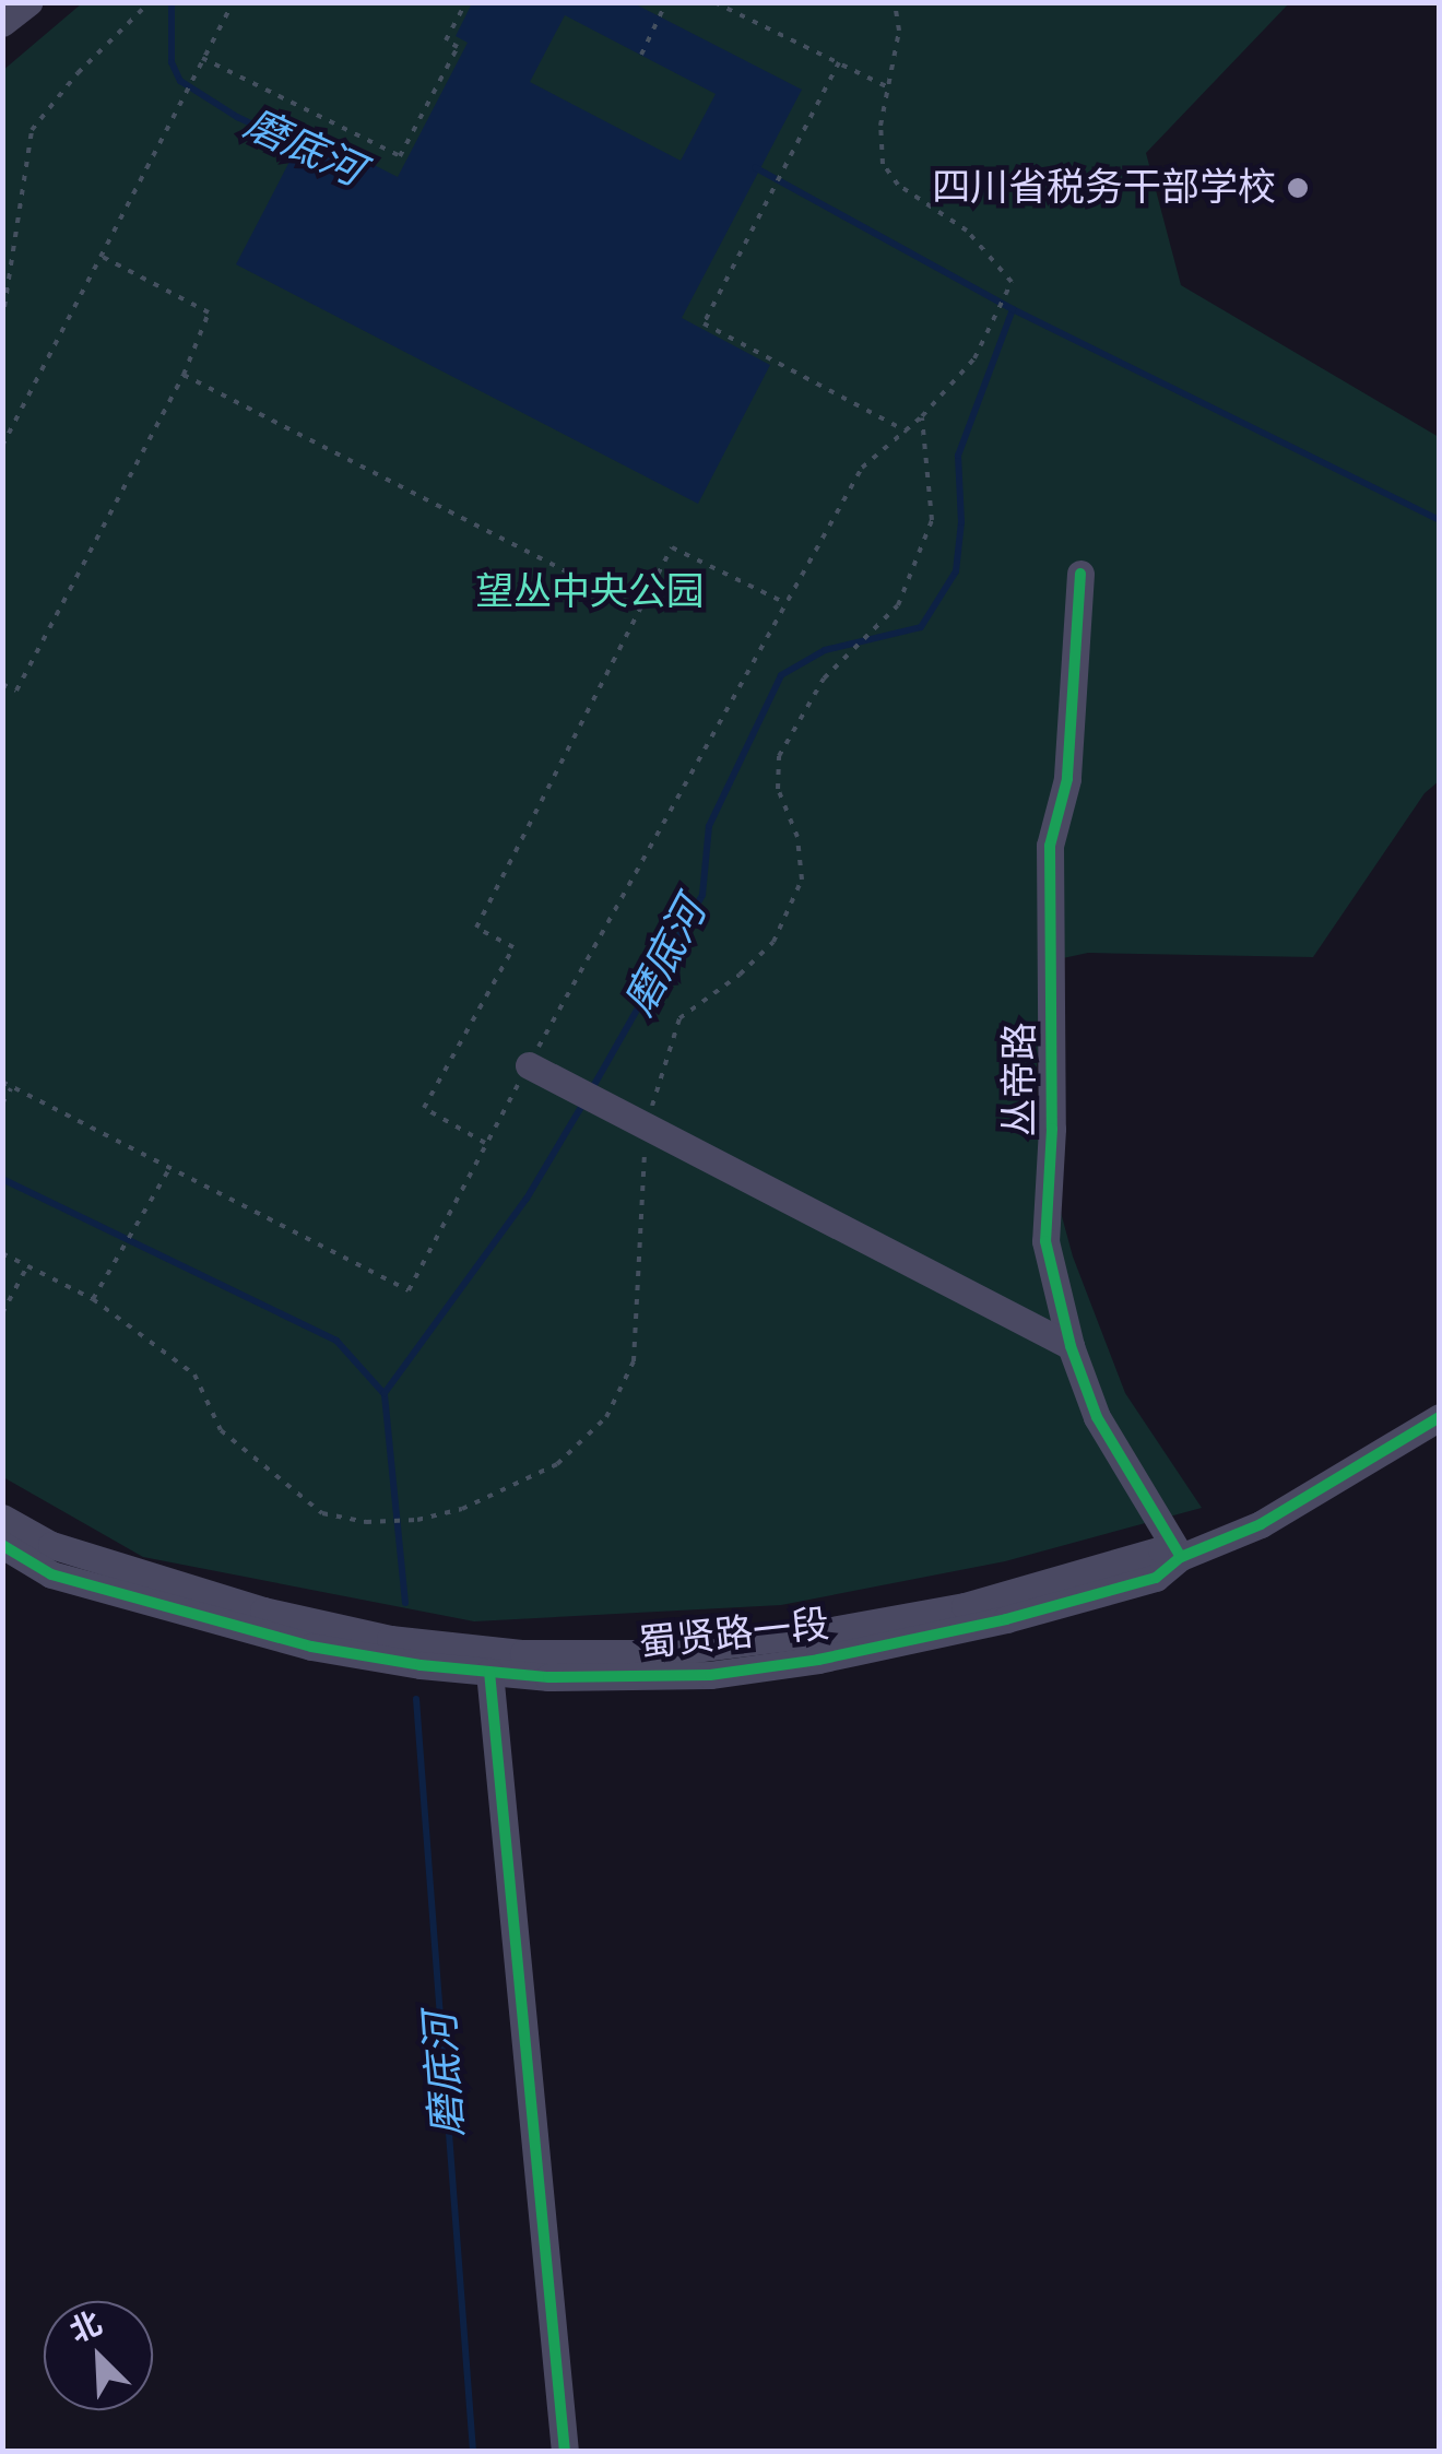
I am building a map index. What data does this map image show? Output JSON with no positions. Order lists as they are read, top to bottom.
{
  "streets": {
    "street": ["丛帝路", "蜀贤路一段"]
  },
  "crossings": [
    ["丛帝路", "蜀贤路一段"]
  ],
  "water": ["磨底河"],
  "parks": ["望丛中央公园"],
  "places": ["四川省税务干部学校"],
  "north": "top left"
}
